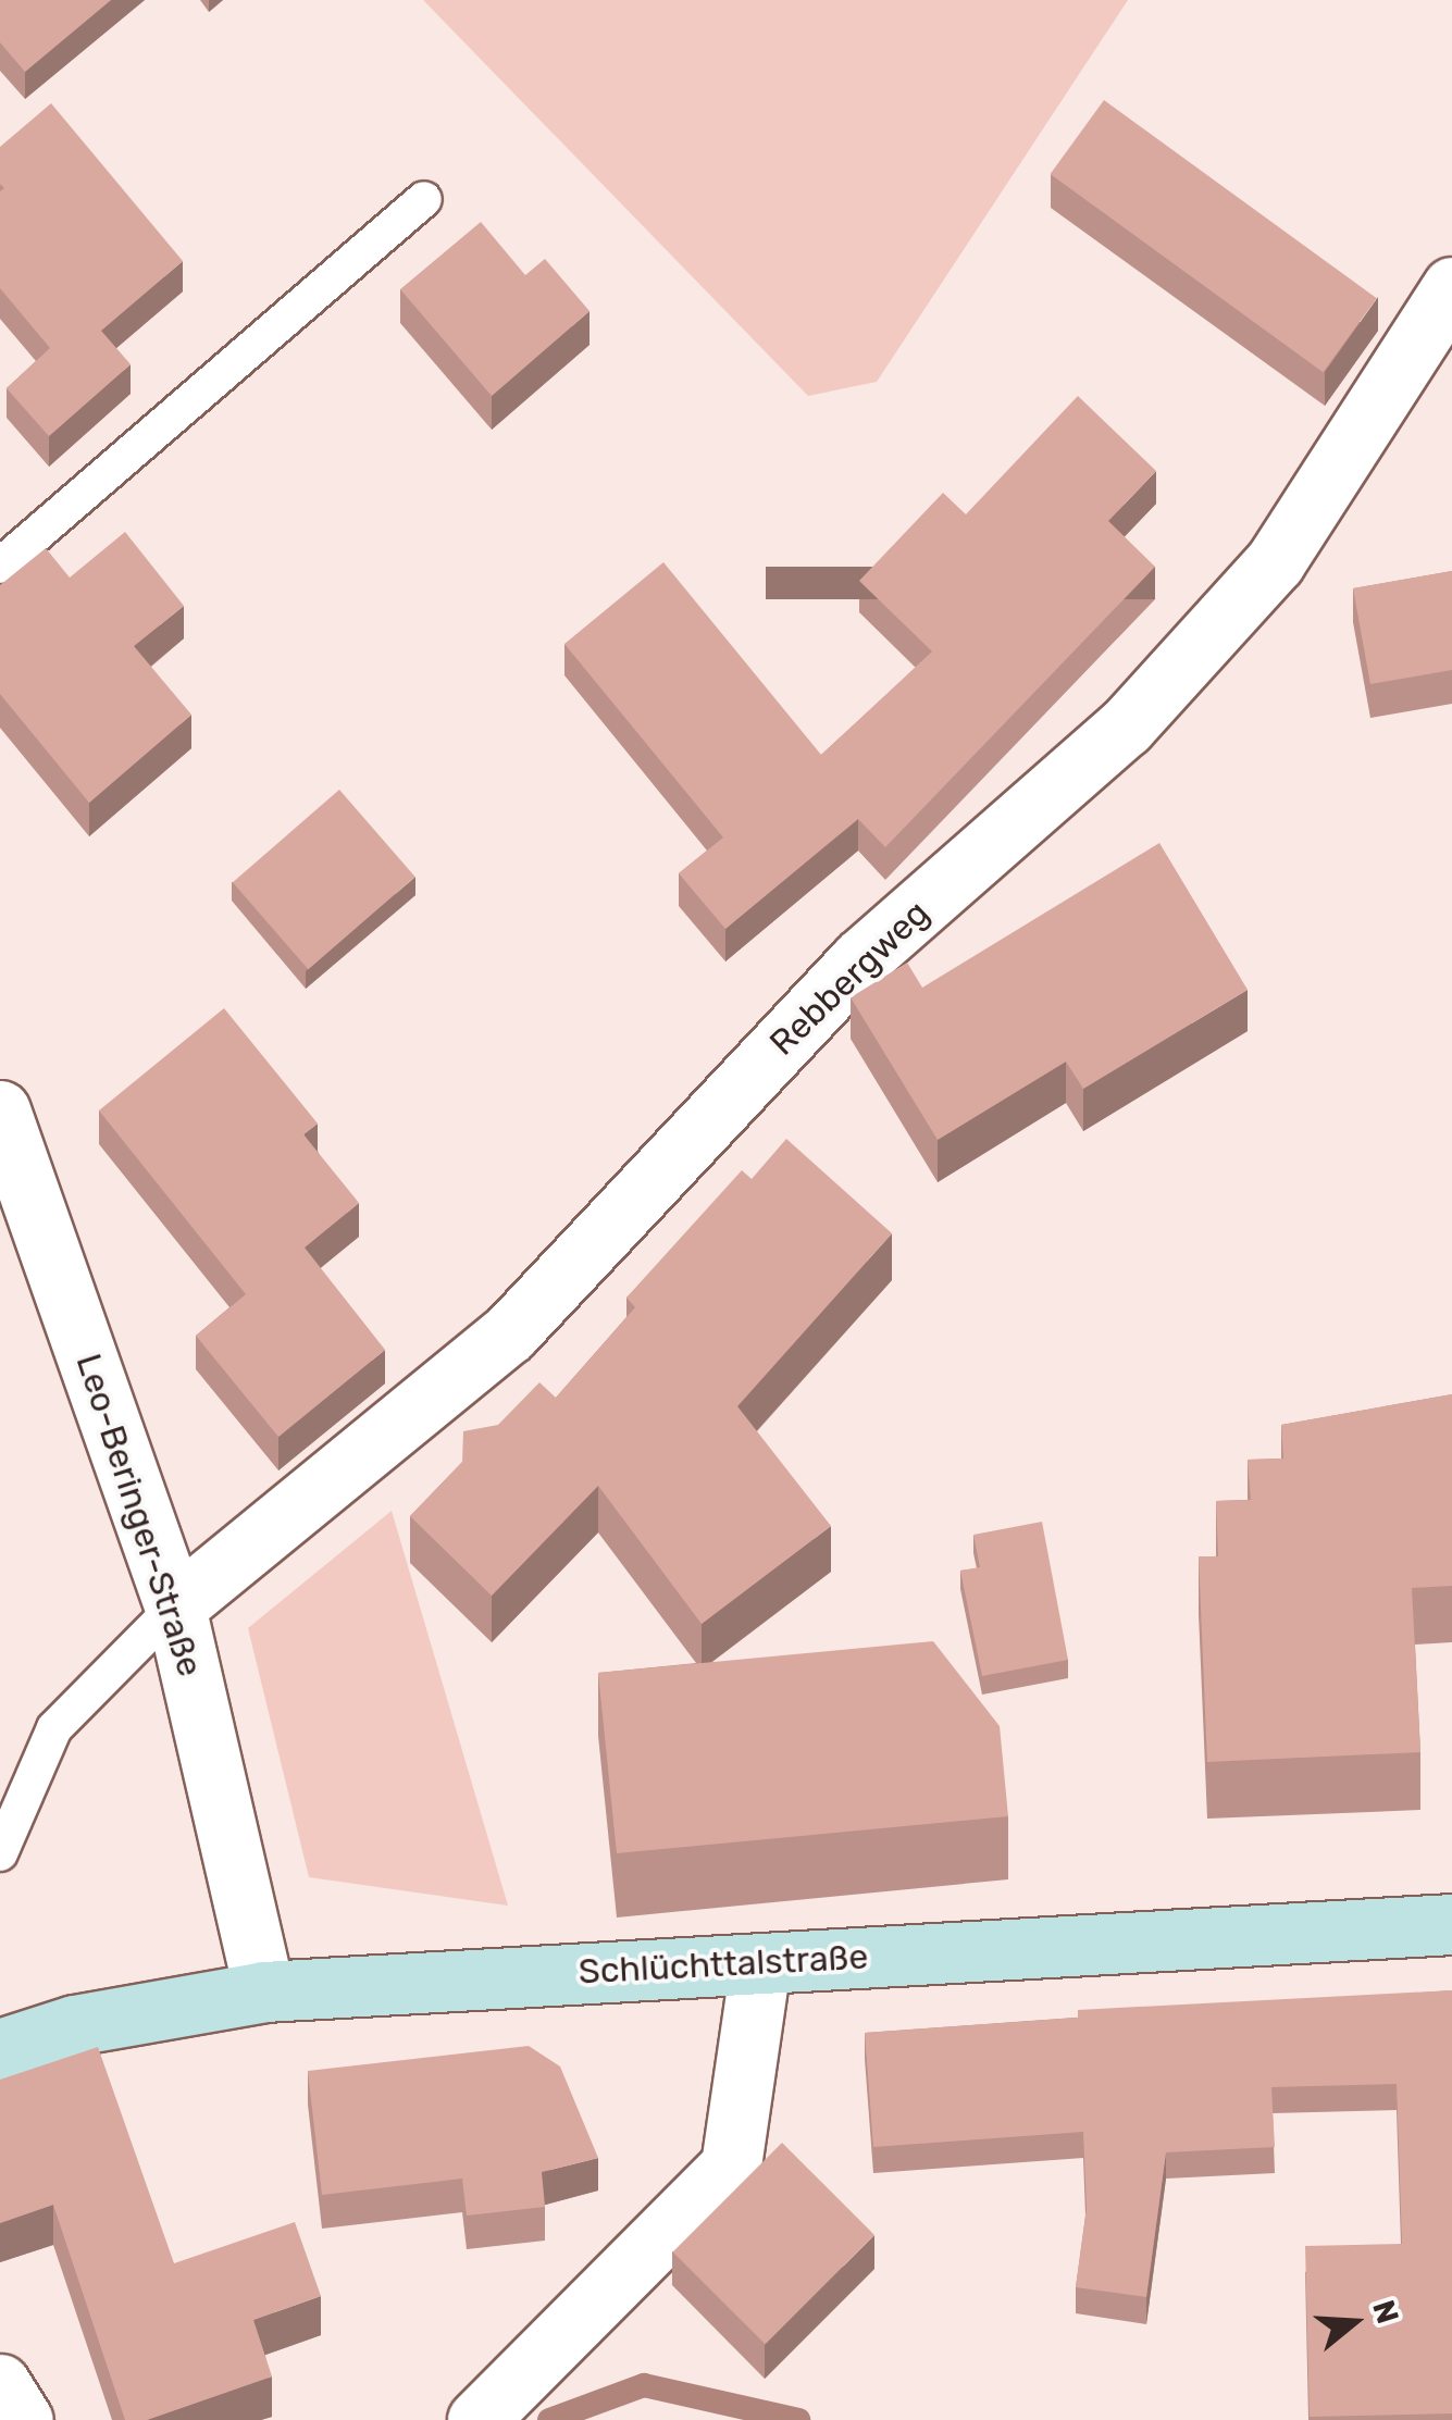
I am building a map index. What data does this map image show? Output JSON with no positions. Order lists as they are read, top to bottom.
{
  "streets": {
    "main road": ["Schlüchttalstraße"],
    "street": ["Rebbergweg", "Leo-Beringer-Straße"]
  },
  "crossings": [
    ["Rebbergweg", "Leo-Beringer-Straße"],
    ["Leo-Beringer-Straße", "Schlüchttalstraße"]
  ],
  "north": "right"
}
